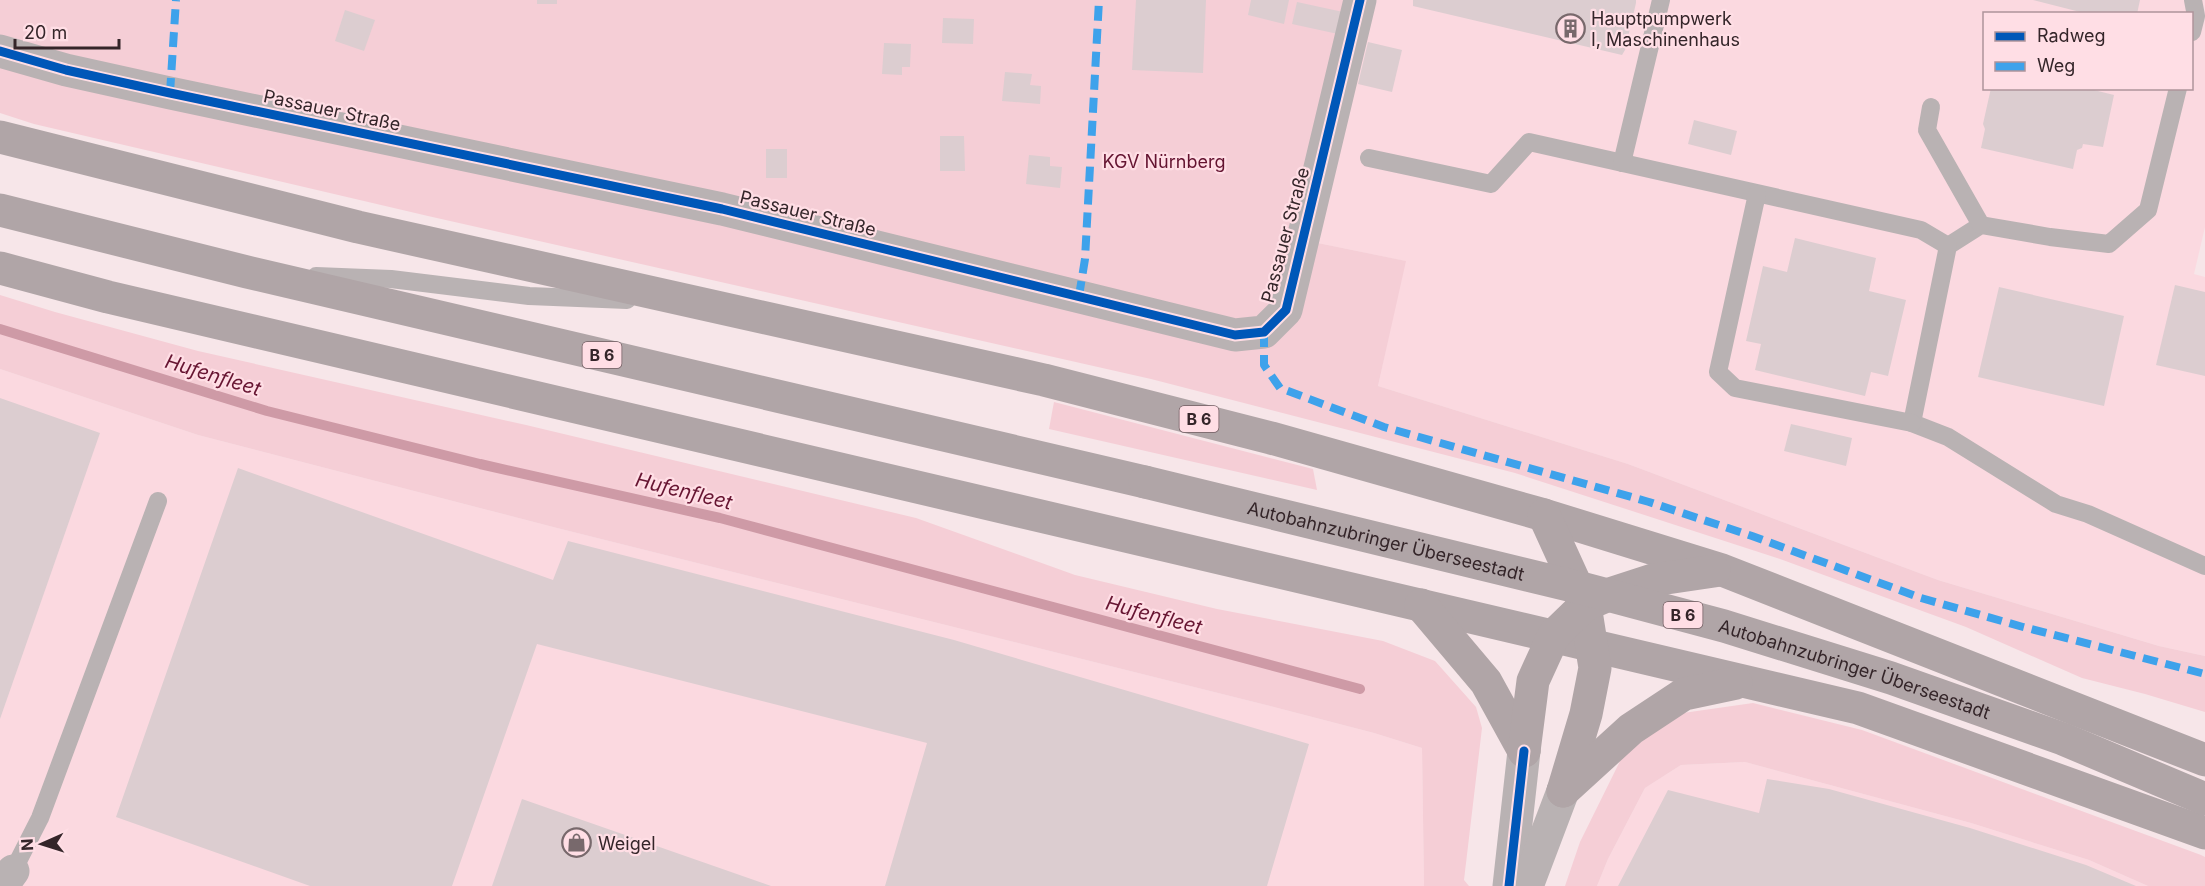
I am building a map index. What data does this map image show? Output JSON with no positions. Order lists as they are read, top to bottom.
{
  "streets": {
    "highway": ["B 6", "Autobahnzubringer Überseestadt"],
    "street": ["Passauer Straße"]
  },
  "crossings": [
    ["B 6", "Autobahnzubringer Überseestadt"]
  ],
  "water": ["Hufenfleet"],
  "parks": ["KGV Nürnberg"],
  "places": {
    "building": ["Hauptpumpwerk I, Maschinenhaus"],
    "shop": ["Weigel"]
  },
  "legend": ["Radweg", "Weg"],
  "scale_bar": "20 m",
  "north": "left"
}
